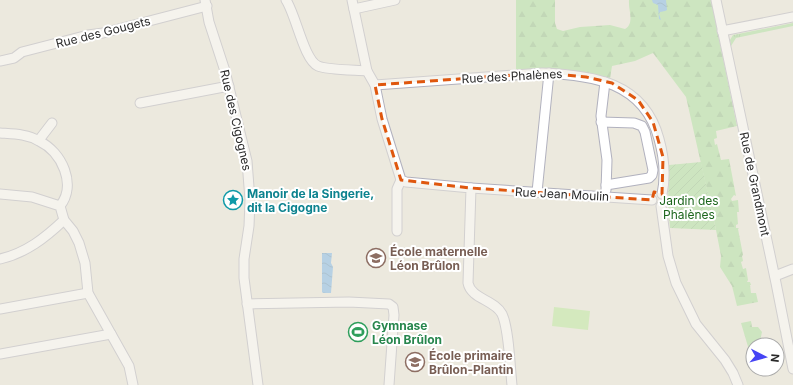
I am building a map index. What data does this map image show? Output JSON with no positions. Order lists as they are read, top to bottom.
{
  "streets": {
    "street": [
      "Rue des Gougets",
      "Rue des Phalènes",
      "Rue des Cigognes",
      "Rue de Grandmont",
      "Rue Jean Moulin"
    ]
  },
  "crossings": [
    ["Rue des Gougets", "Rue des Cigognes"],
    ["Rue des Phalènes", "Rue Jean Moulin"]
  ],
  "parks": ["Jardin des Phalènes"],
  "places": {
    "place": ["Manoir de la Singerie, dit la Cigogne"],
    "school or university": ["École maternelle Léon Brûlon", "École primaire Brûlon-Plantin"],
    "sports": ["Gymnase Léon Brûlon"]
  },
  "north": "right"
}
